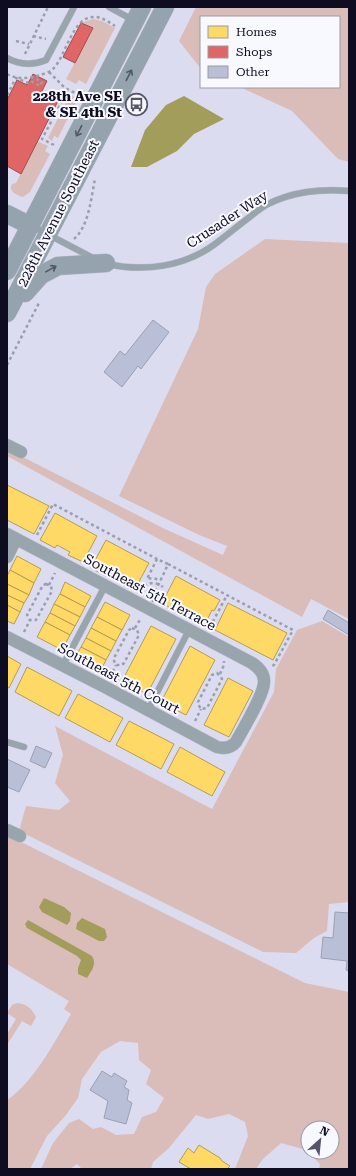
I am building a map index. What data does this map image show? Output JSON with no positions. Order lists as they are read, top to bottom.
{
  "streets": {
    "main road": ["228th Avenue Southeast"],
    "street": ["Southeast 5th Terrace", "Southeast 5th Court"],
    "lane": ["Crusader Way"]
  },
  "crossings": [
    ["228th Avenue Southeast", "Crusader Way"],
    ["Southeast 5th Terrace", "Southeast 5th Court"]
  ],
  "places": {
    "bus stop": ["228th Ave SE & SE 4th St"]
  },
  "legend": ["Homes", "Shops", "Other"],
  "north": "top right"
}
